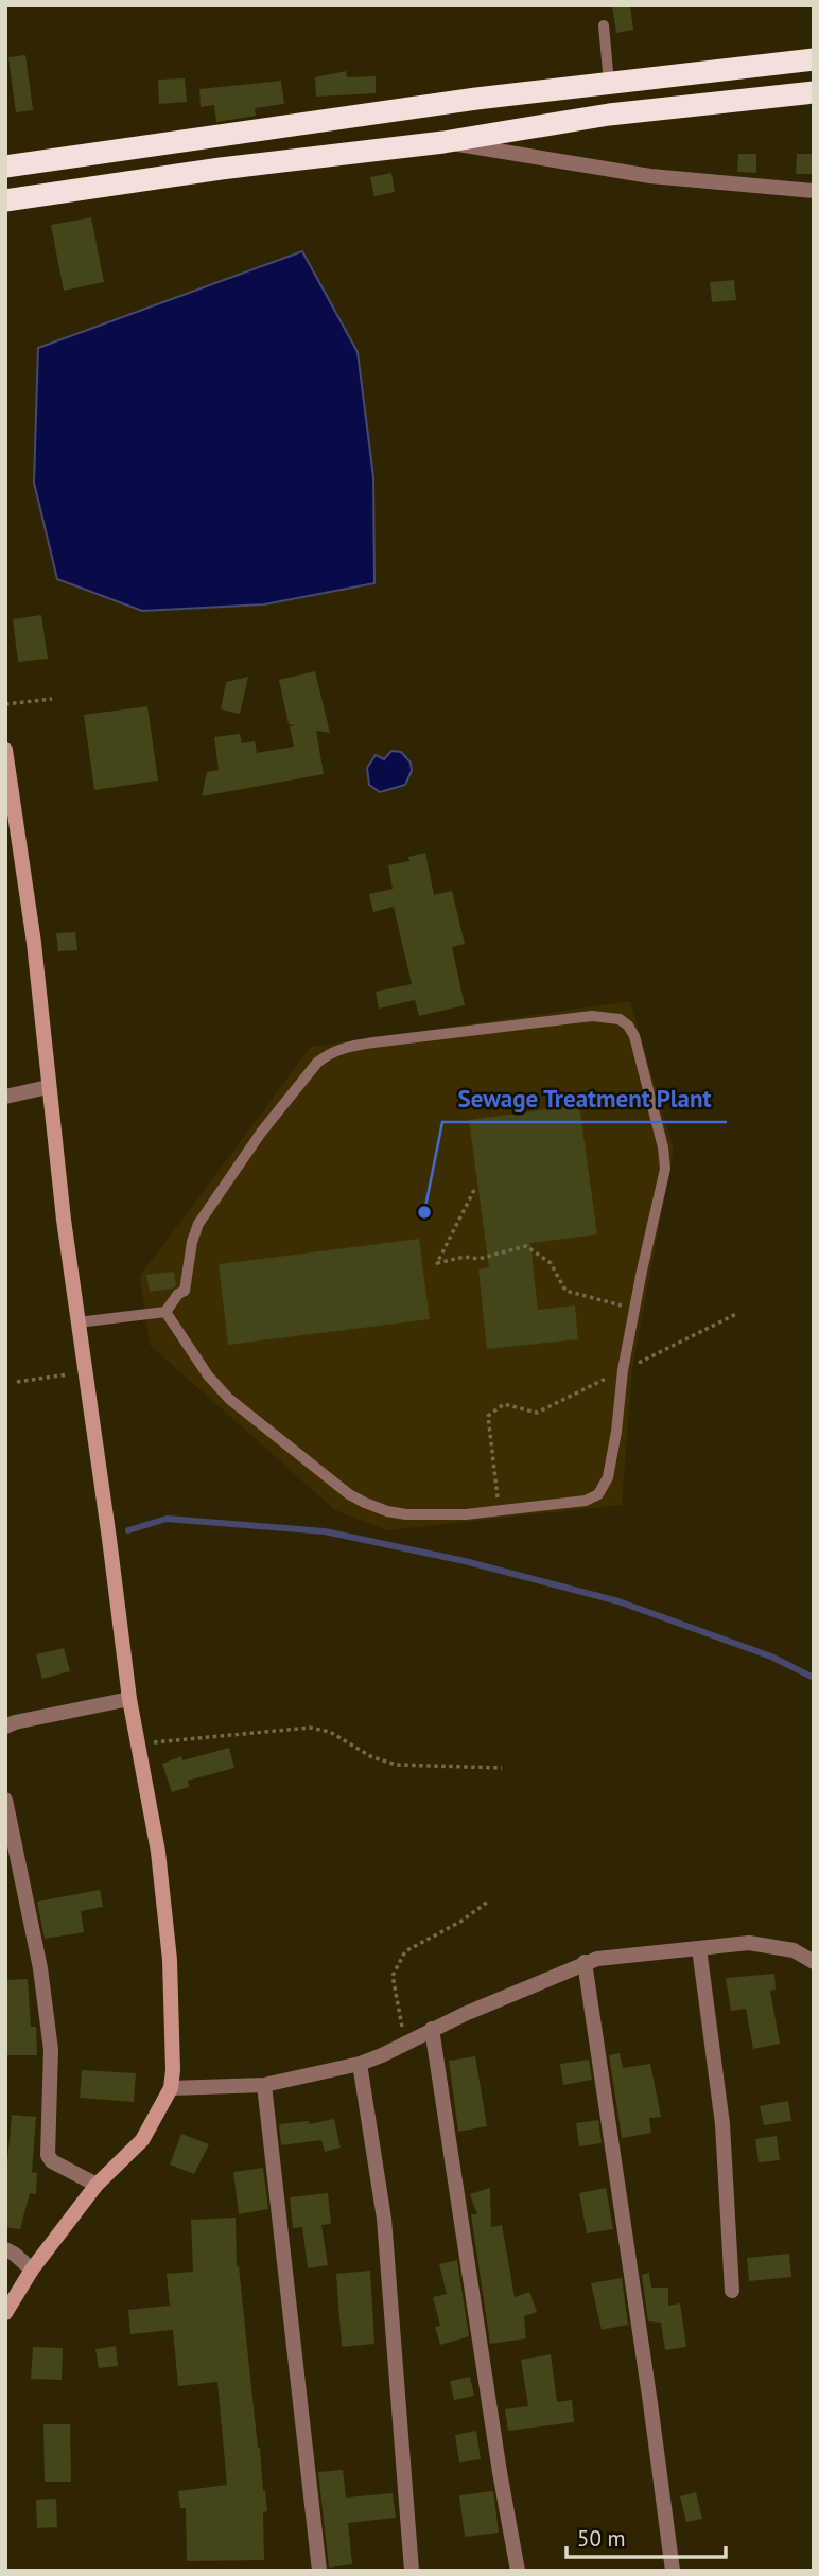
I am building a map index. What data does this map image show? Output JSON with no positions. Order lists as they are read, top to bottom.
{
  "places": ["Sewage Treatment Plant"],
  "scale_bar": "50 m"
}
